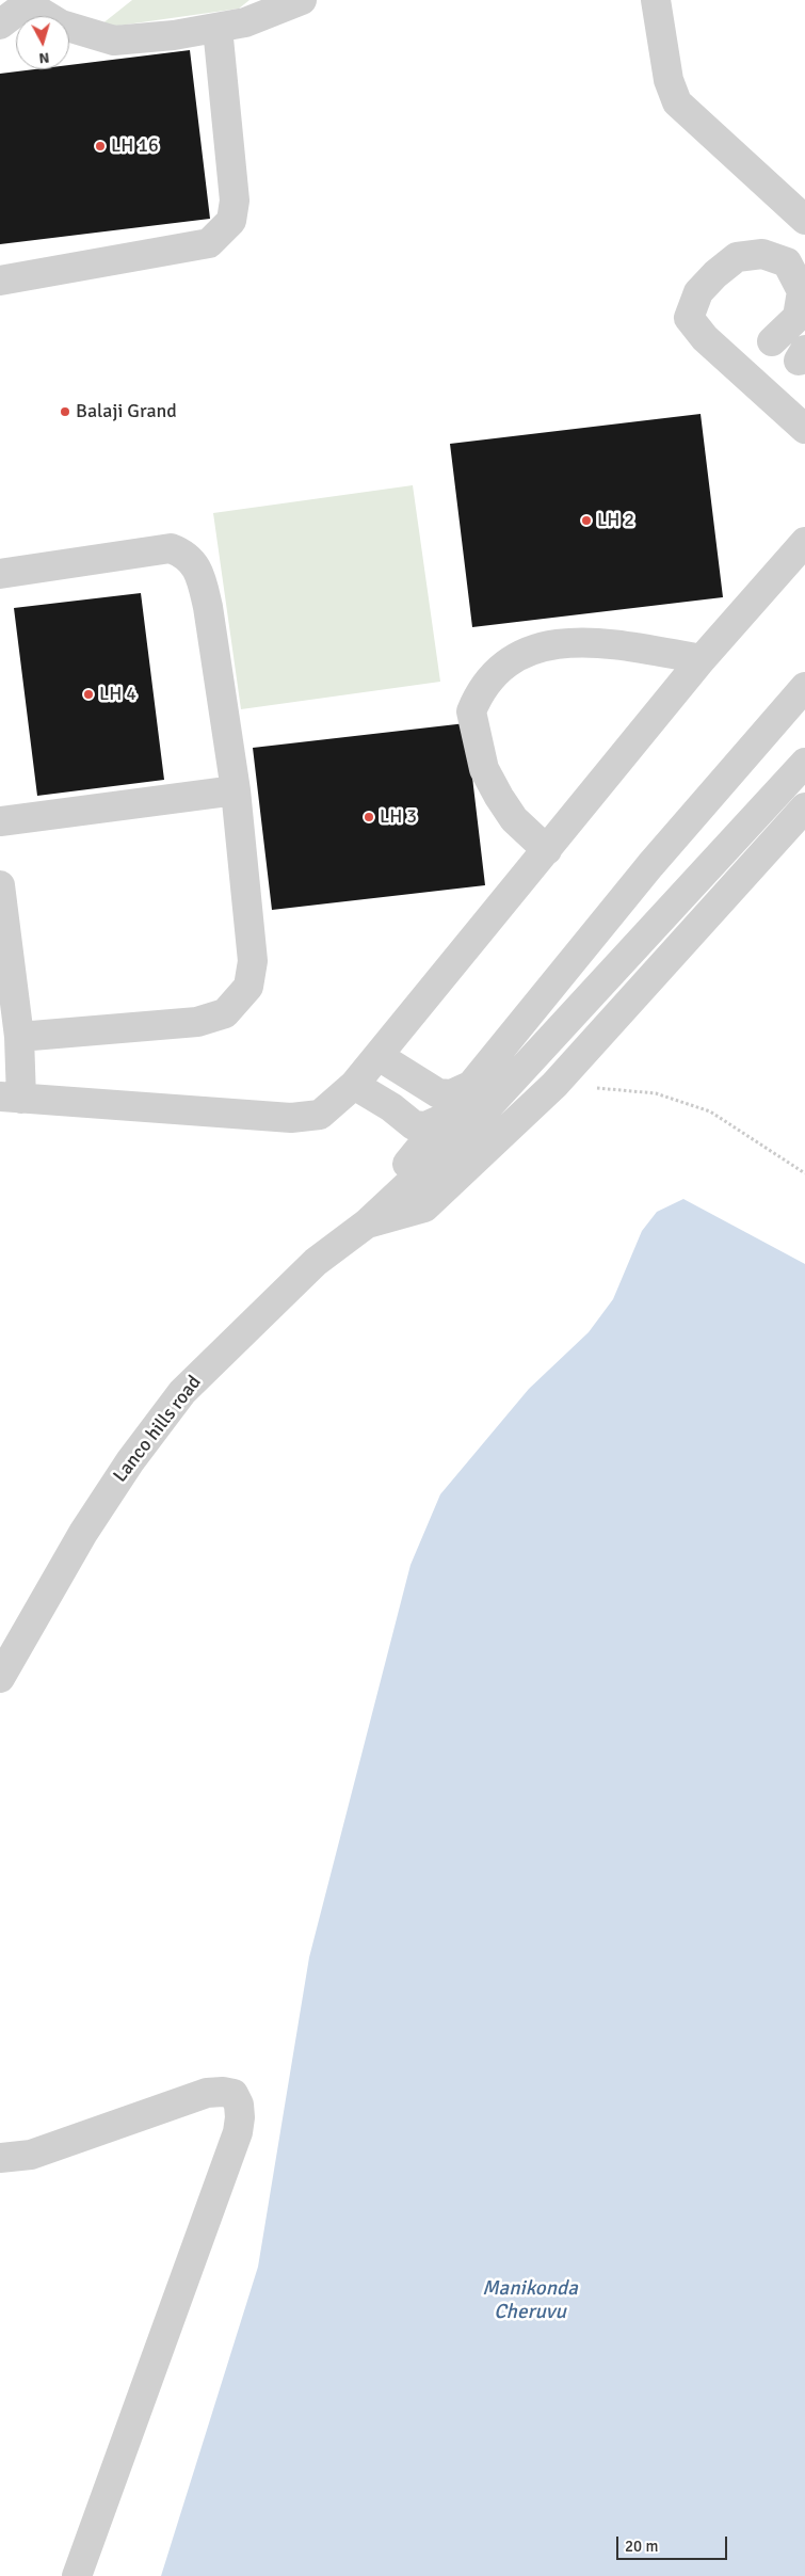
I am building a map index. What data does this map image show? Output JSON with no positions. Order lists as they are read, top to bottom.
{
  "streets": {
    "street": ["Lanco hills road"]
  },
  "water": ["Manikonda Cheruvu"],
  "places": [
    "LH 16",
    "Balaji Grand",
    "LH 2",
    "LH 4",
    "LH 3"
  ],
  "scale_bar": "20 m",
  "north": "bottom"
}
